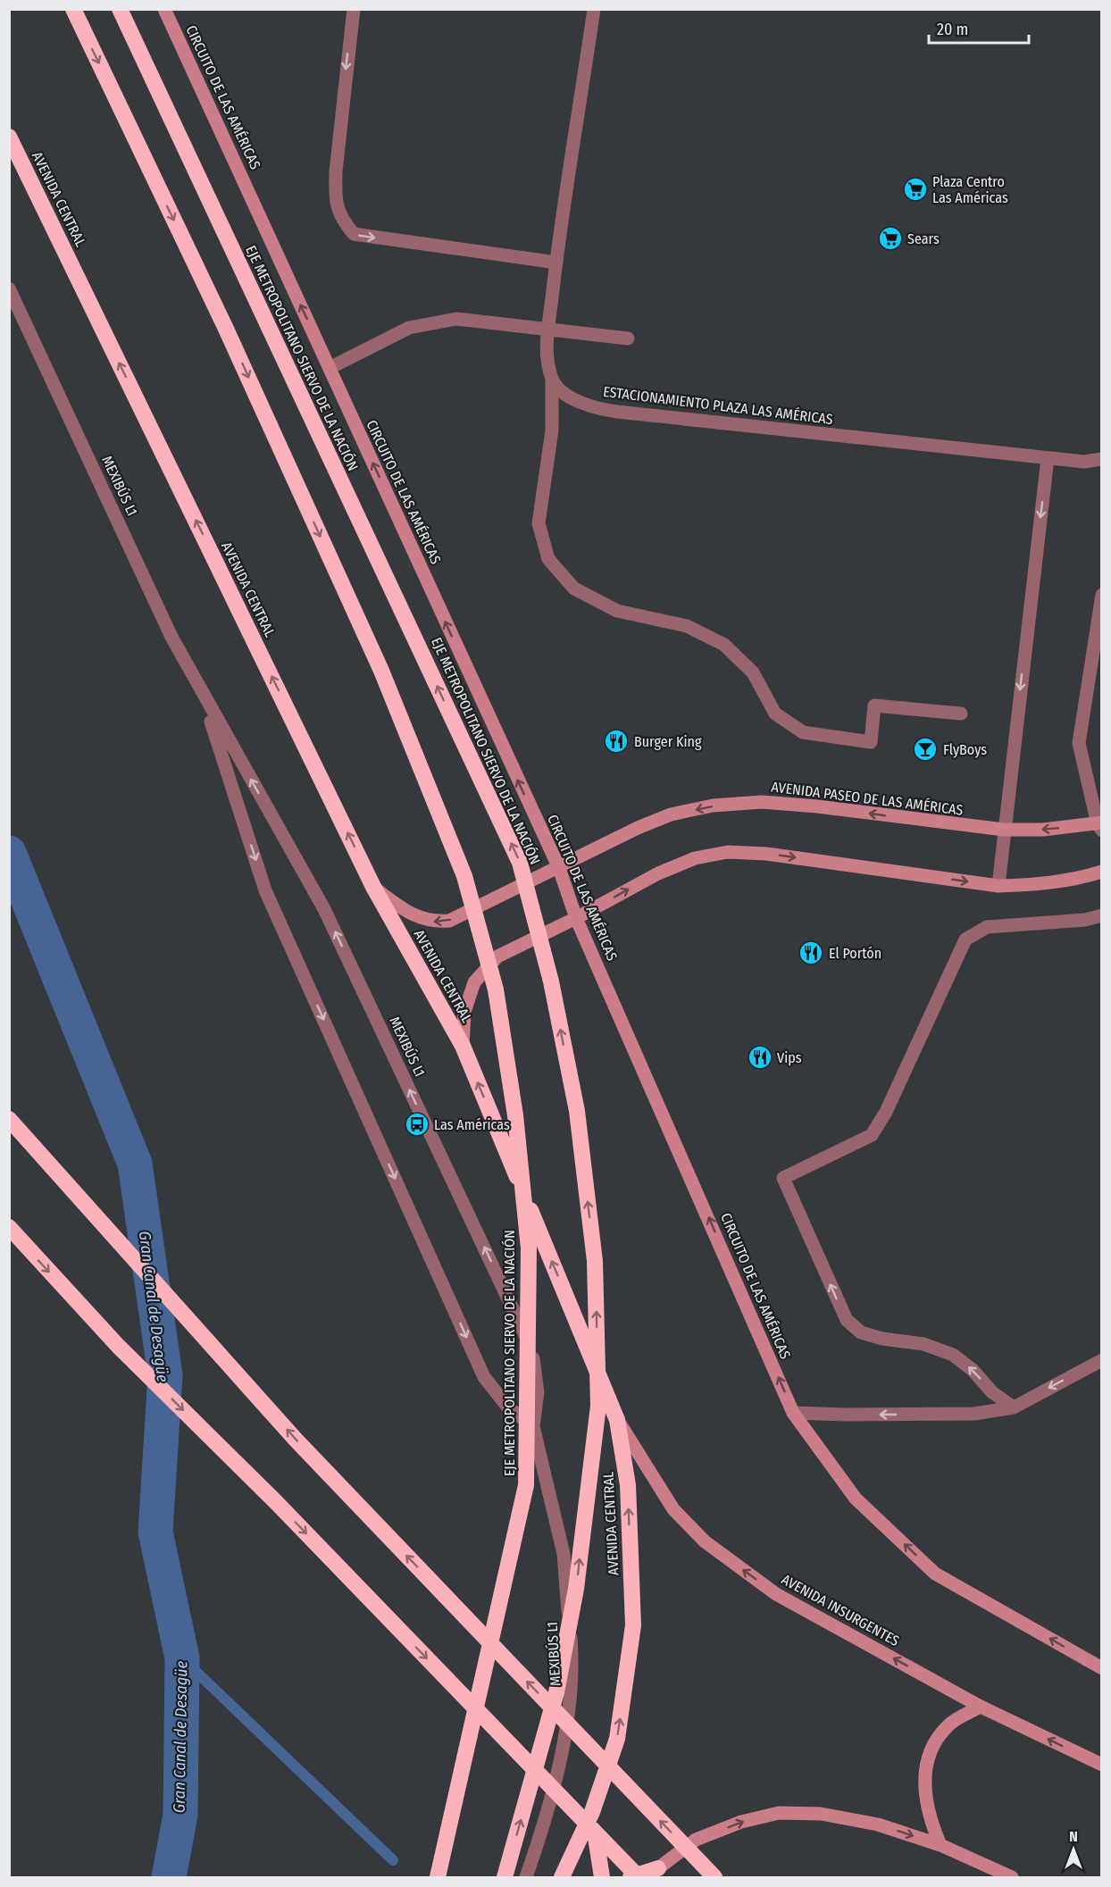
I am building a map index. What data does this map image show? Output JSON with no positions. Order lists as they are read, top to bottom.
{
  "streets": {
    "highway": ["AVENIDA CENTRAL", "EJE METROPOLITANO SIERVO DE LA NACIÓN"],
    "main road": ["CIRCUITO DE LAS AMÉRICAS", "AVENIDA PASEO DE LAS AMÉRICAS", "AVENIDA INSURGENTES"],
    "lane": ["ESTACIONAMIENTO PLAZA LAS AMÉRICAS", "MEXIBÚS L1"]
  },
  "crossings": [
    ["CIRCUITO DE LAS AMÉRICAS", "AVENIDA PASEO DE LAS AMÉRICAS"],
    ["AVENIDA CENTRAL", "AVENIDA PASEO DE LAS AMÉRICAS"],
    ["AVENIDA CENTRAL", "AVENIDA INSURGENTES"]
  ],
  "one_way": ["CIRCUITO DE LAS AMÉRICAS", "AVENIDA CENTRAL", "AVENIDA INSURGENTES"],
  "water": ["Gran Canal de Desagüe"],
  "places": {
    "supermarket": ["Plaza Centro Las Américas", "Sears"],
    "restaurant": ["Burger King", "El Portón", "Vips"],
    "bar": ["FlyBoys"],
    "bus stop": ["Las Américas"]
  },
  "scale_bar": "20 m",
  "north": "top"
}
